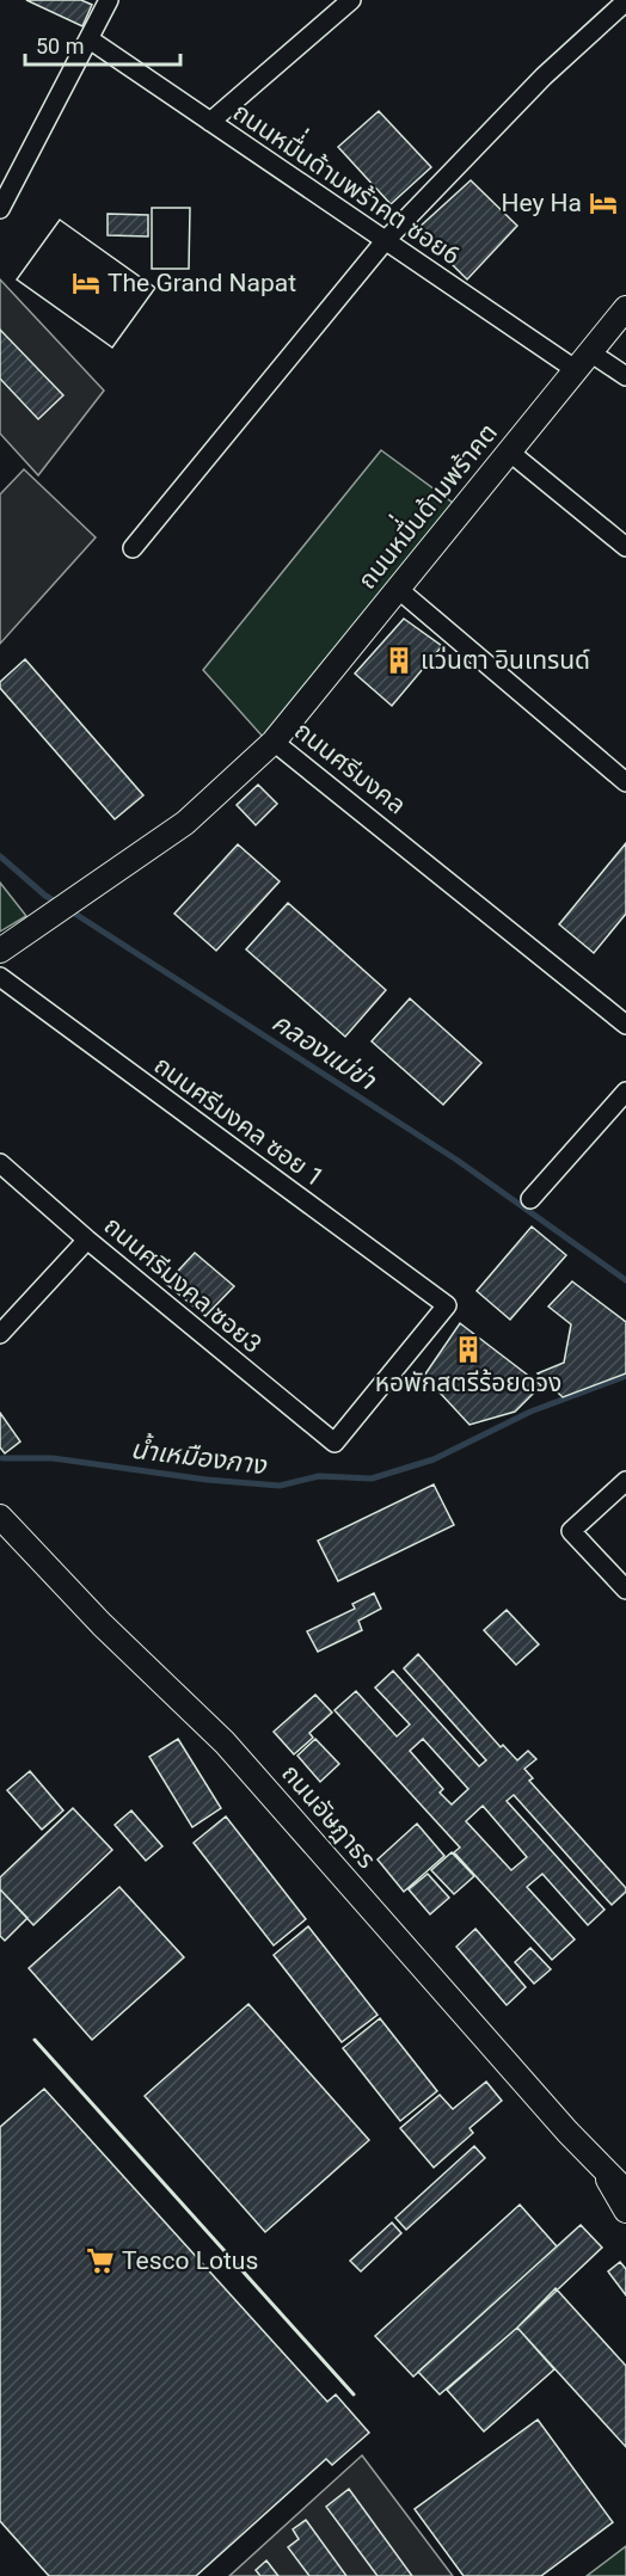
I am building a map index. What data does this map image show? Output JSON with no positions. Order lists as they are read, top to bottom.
{
  "streets": {
    "street": [
      "ถนนหมื่่นด้ามพร้าคต ซอย6",
      "ถนนหมื่่นด้ามพร้าคต",
      "ถนนศรีมงคล",
      "ถนนศรีมงคล ซอย 1",
      "ถนนศรีมงคล ซอย3",
      "ถนนอัษฎาธร"
    ]
  },
  "crossings": [
    ["ถนนหมื่่นด้ามพร้าคต ซอย6", "ถนนหมื่่นด้ามพร้าคต"],
    ["ถนนหมื่่นด้ามพร้าคต", "ถนนศรีมงคล"],
    ["ถนนศรีมงคล ซอย 1", "ถนนศรีมงคล ซอย3"]
  ],
  "water": ["คลองแม่ข่า", "น้ำเหมืองกาง"],
  "places": {
    "hotel": ["Hey Ha", "The Grand Napat"],
    "building": ["แว่นตา อินเทรนด์", "หอพักสตรีร้อยดวง"],
    "supermarket": ["Tesco Lotus"]
  },
  "scale_bar": "50 m"
}
